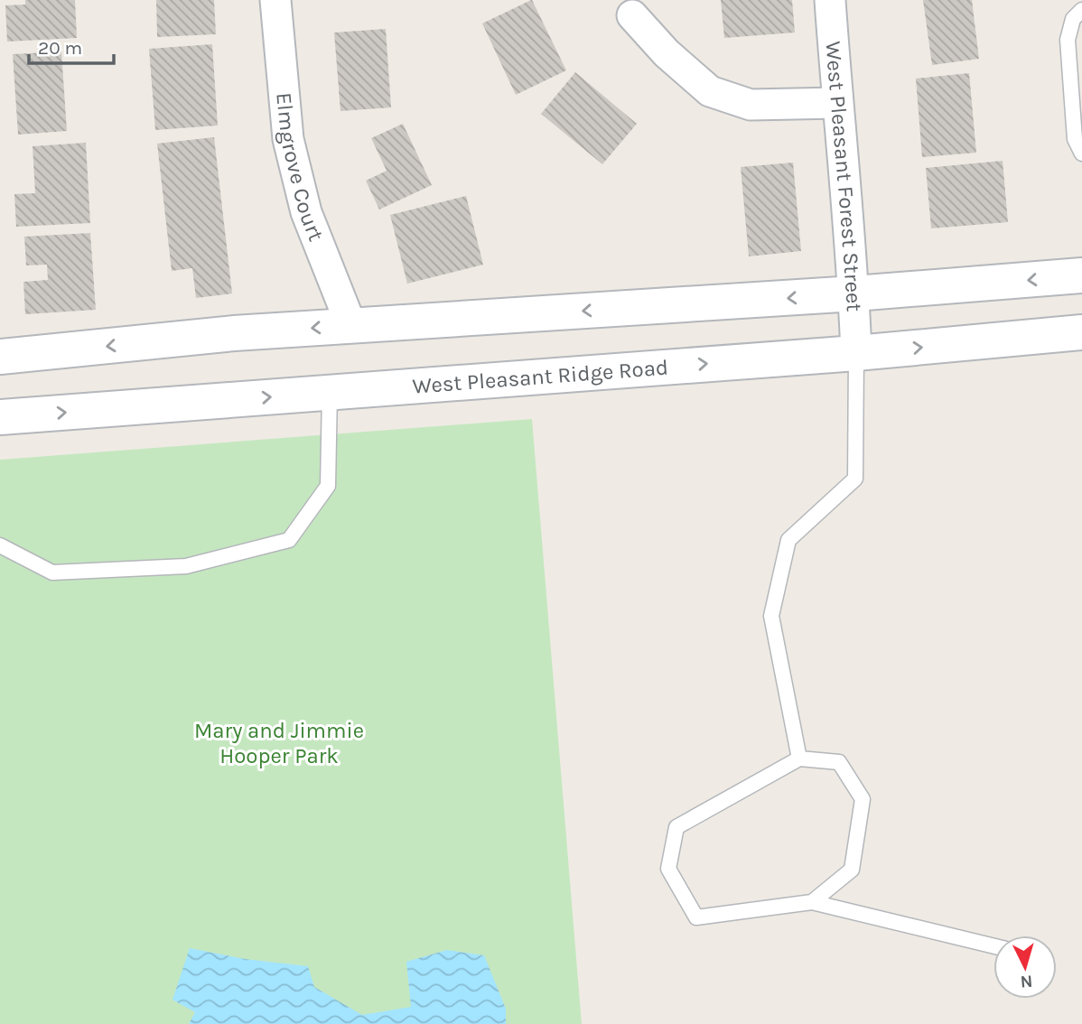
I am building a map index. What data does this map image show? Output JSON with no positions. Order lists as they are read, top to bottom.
{
  "streets": {
    "street": ["Elmgrove Court", "West Pleasant Forest Street", "West Pleasant Ridge Road"]
  },
  "crossings": [
    ["West Pleasant Forest Street", "West Pleasant Ridge Road"]
  ],
  "parks": ["Mary and Jimmie Hooper Park"],
  "scale_bar": "20 m",
  "north": "bottom"
}
